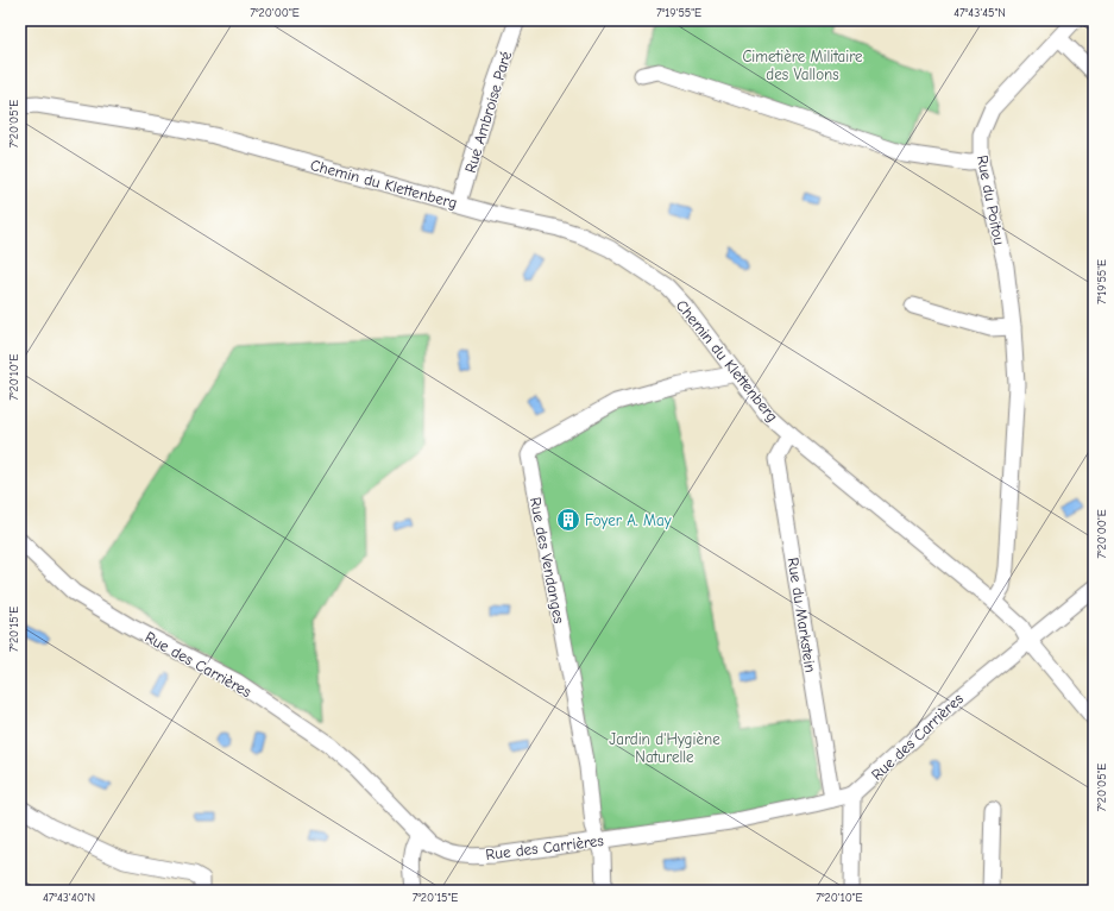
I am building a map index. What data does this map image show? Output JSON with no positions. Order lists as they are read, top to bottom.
{
  "streets": {
    "street": [
      "Rue Ambroise Paré",
      "Chemin du Klettenberg",
      "Rue du Poitou",
      "Rue des Vendanges",
      "Rue du Markstein",
      "Rue des Carrières"
    ]
  },
  "crossings": [
    ["Rue Ambroise Paré", "Chemin du Klettenberg"],
    ["Chemin du Klettenberg", "Rue du Poitou"],
    ["Chemin du Klettenberg", "Rue des Vendanges"],
    ["Chemin du Klettenberg", "Rue du Markstein"],
    ["Chemin du Klettenberg", "Rue des Carrières"],
    ["Rue des Vendanges", "Rue des Carrières"],
    ["Rue du Markstein", "Rue des Carrières"]
  ],
  "parks": ["Cimetière Militaire des Vallons", "Jardin d'Hygiène Naturelle"],
  "places": {
    "building": ["Foyer A. May"]
  },
  "coordinates": [
    "7°20'00\"E",
    "7°19'55\"E",
    "47°43'45\"N",
    "7°20'05\"E",
    "7°20'10\"E",
    "7°20'15\"E",
    "47°43'40\"N"
  ]
}
